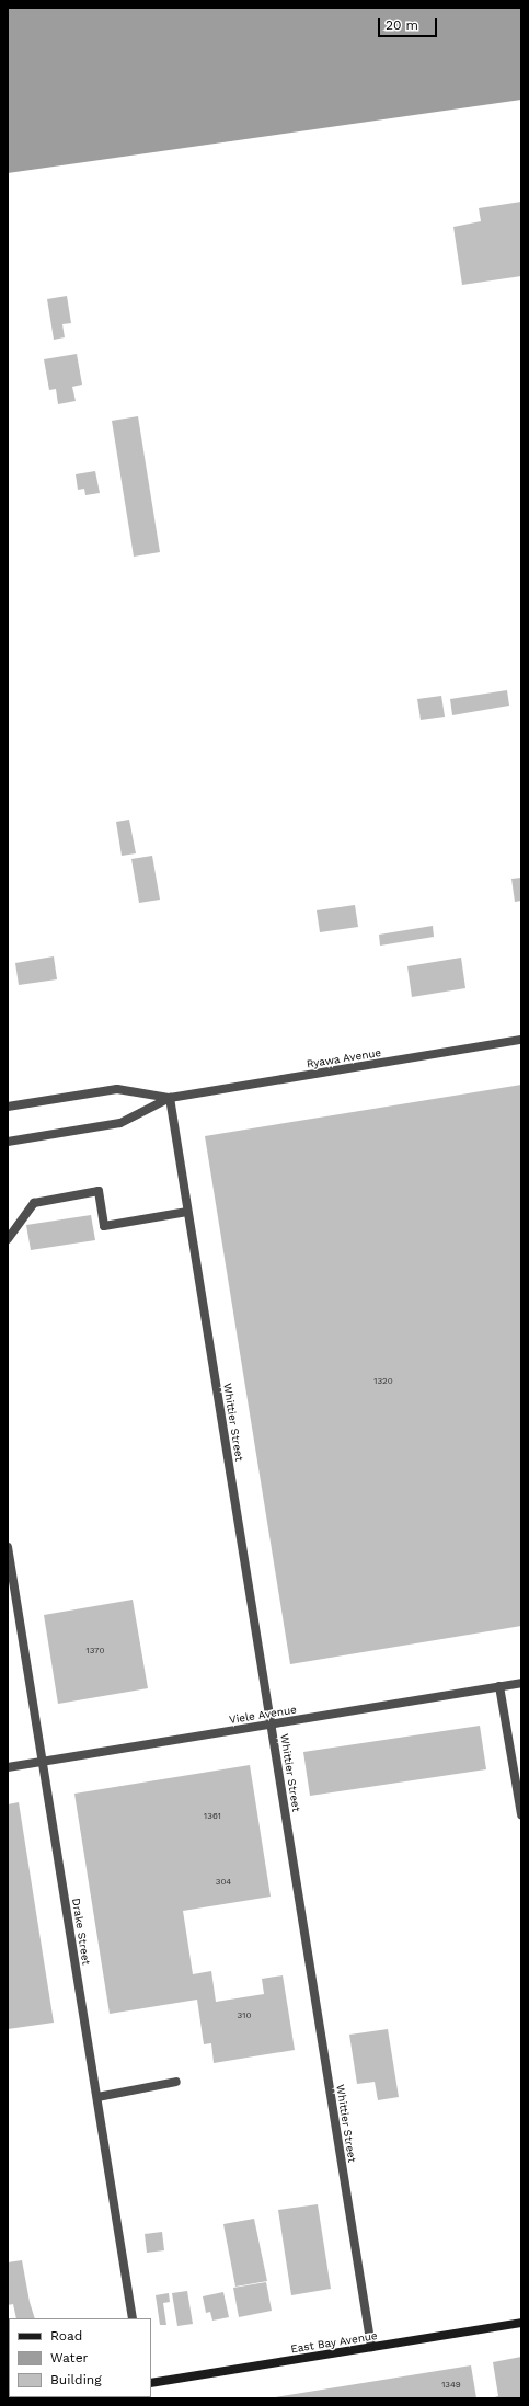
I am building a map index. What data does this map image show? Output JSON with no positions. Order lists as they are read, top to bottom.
{
  "streets": {
    "main road": ["East Bay Avenue"],
    "street": [
      "Ryawa Avenue",
      "Whittier Street",
      "Viele Avenue",
      "Drake Street"
    ]
  },
  "crossings": [
    ["Ryawa Avenue", "Whittier Street"],
    ["Whittier Street", "Viele Avenue"],
    ["Whittier Street", "East Bay Avenue"],
    ["Viele Avenue", "Drake Street"]
  ],
  "house_numbers": [
    "1320",
    "1370",
    "1361",
    "304",
    "310",
    "1349"
  ],
  "legend": ["Road", "Water", "Building"],
  "scale_bar": "20 m"
}
